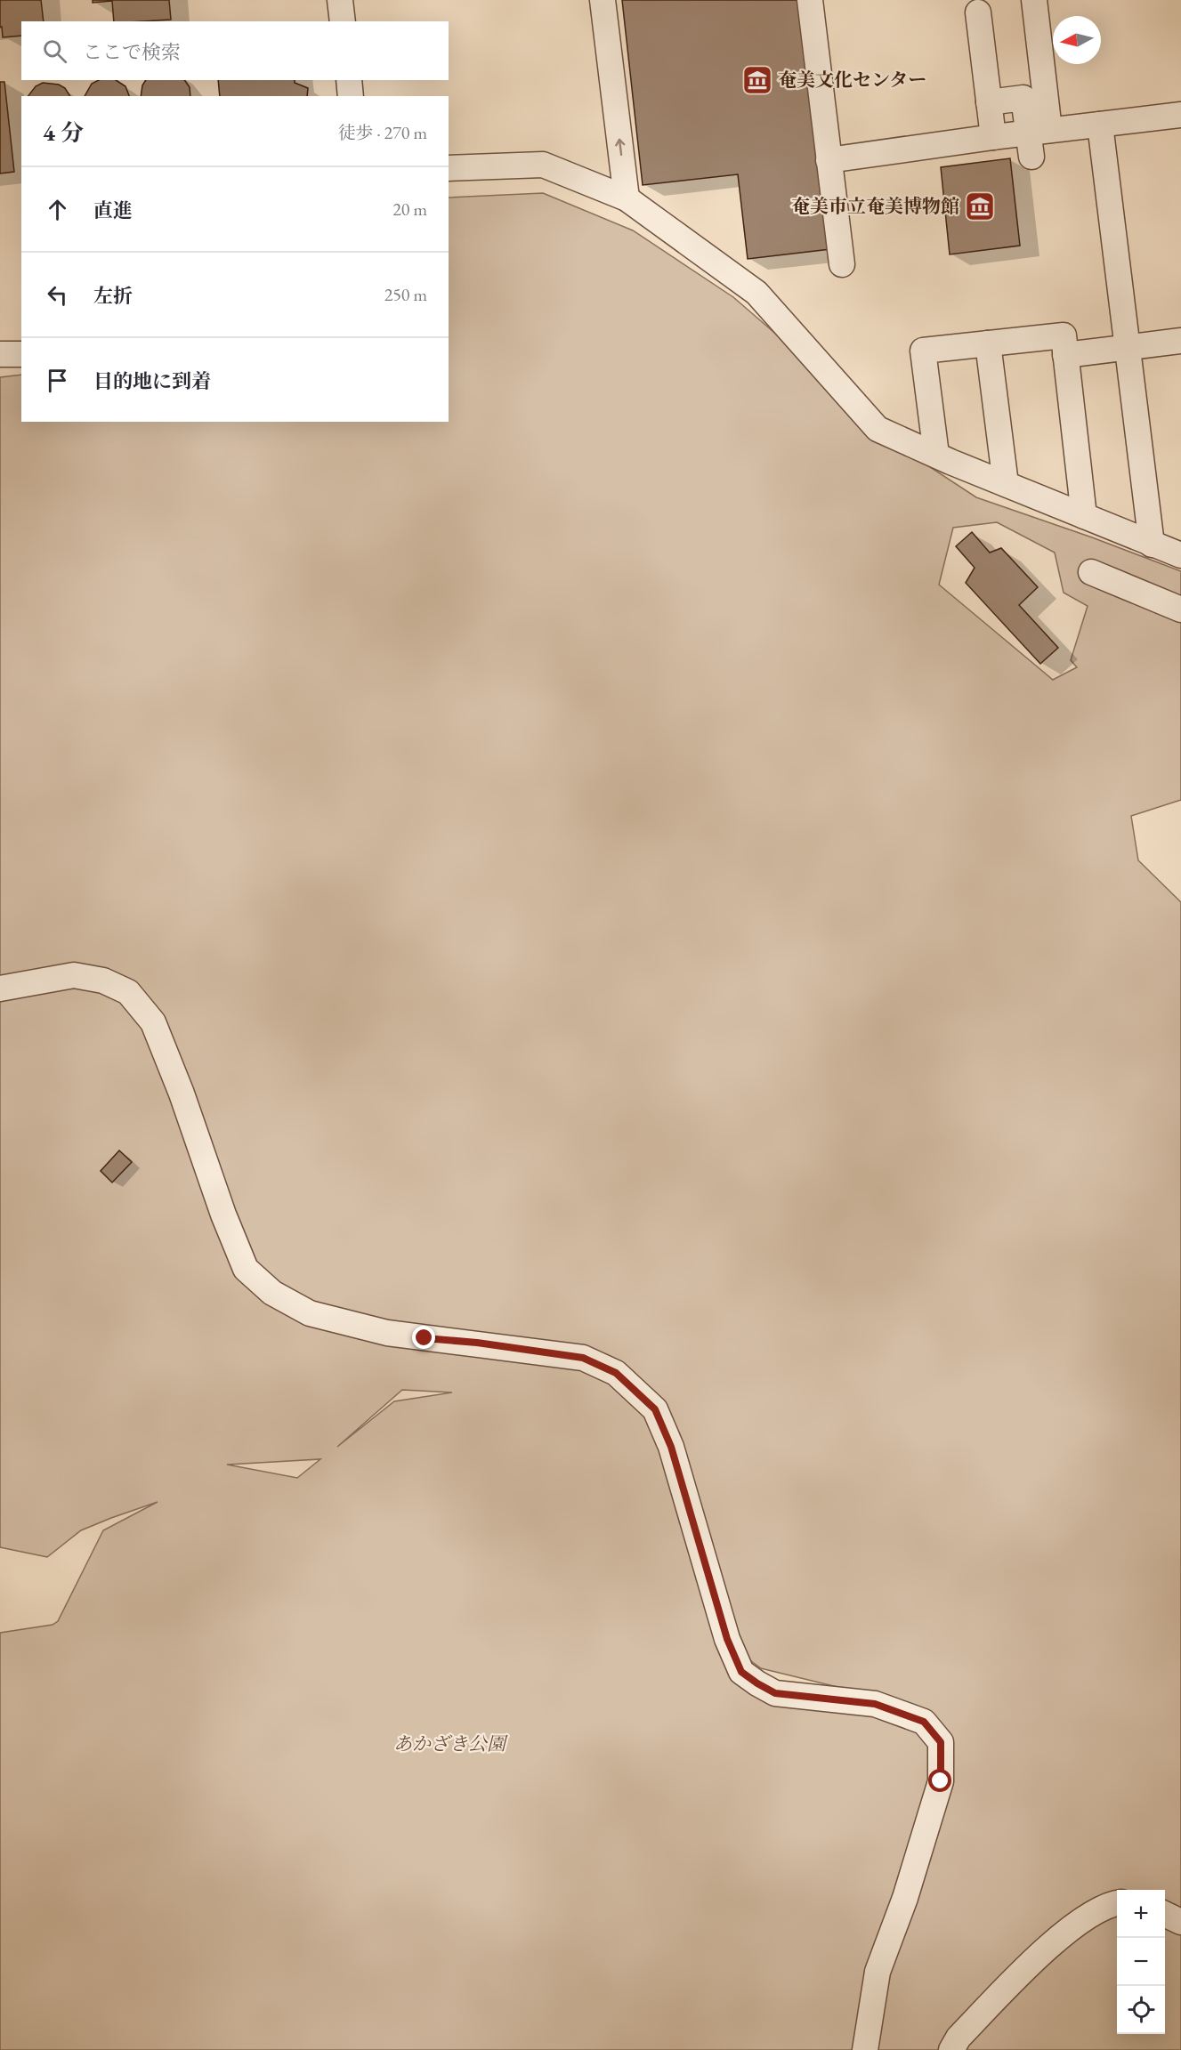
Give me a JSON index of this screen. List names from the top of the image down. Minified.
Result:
{"parks":["あかざき公園"],"places":{"museum":["奄美文化センター","奄美市立奄美博物館"]},"north":"left","page":{"search":"ここで検索","heading":["4 分","徒歩 · 270 m"],"list":[["直進","20 m"],["左折","250 m"],"目的地に到着"],"map_buttons":["+","−"]}}
